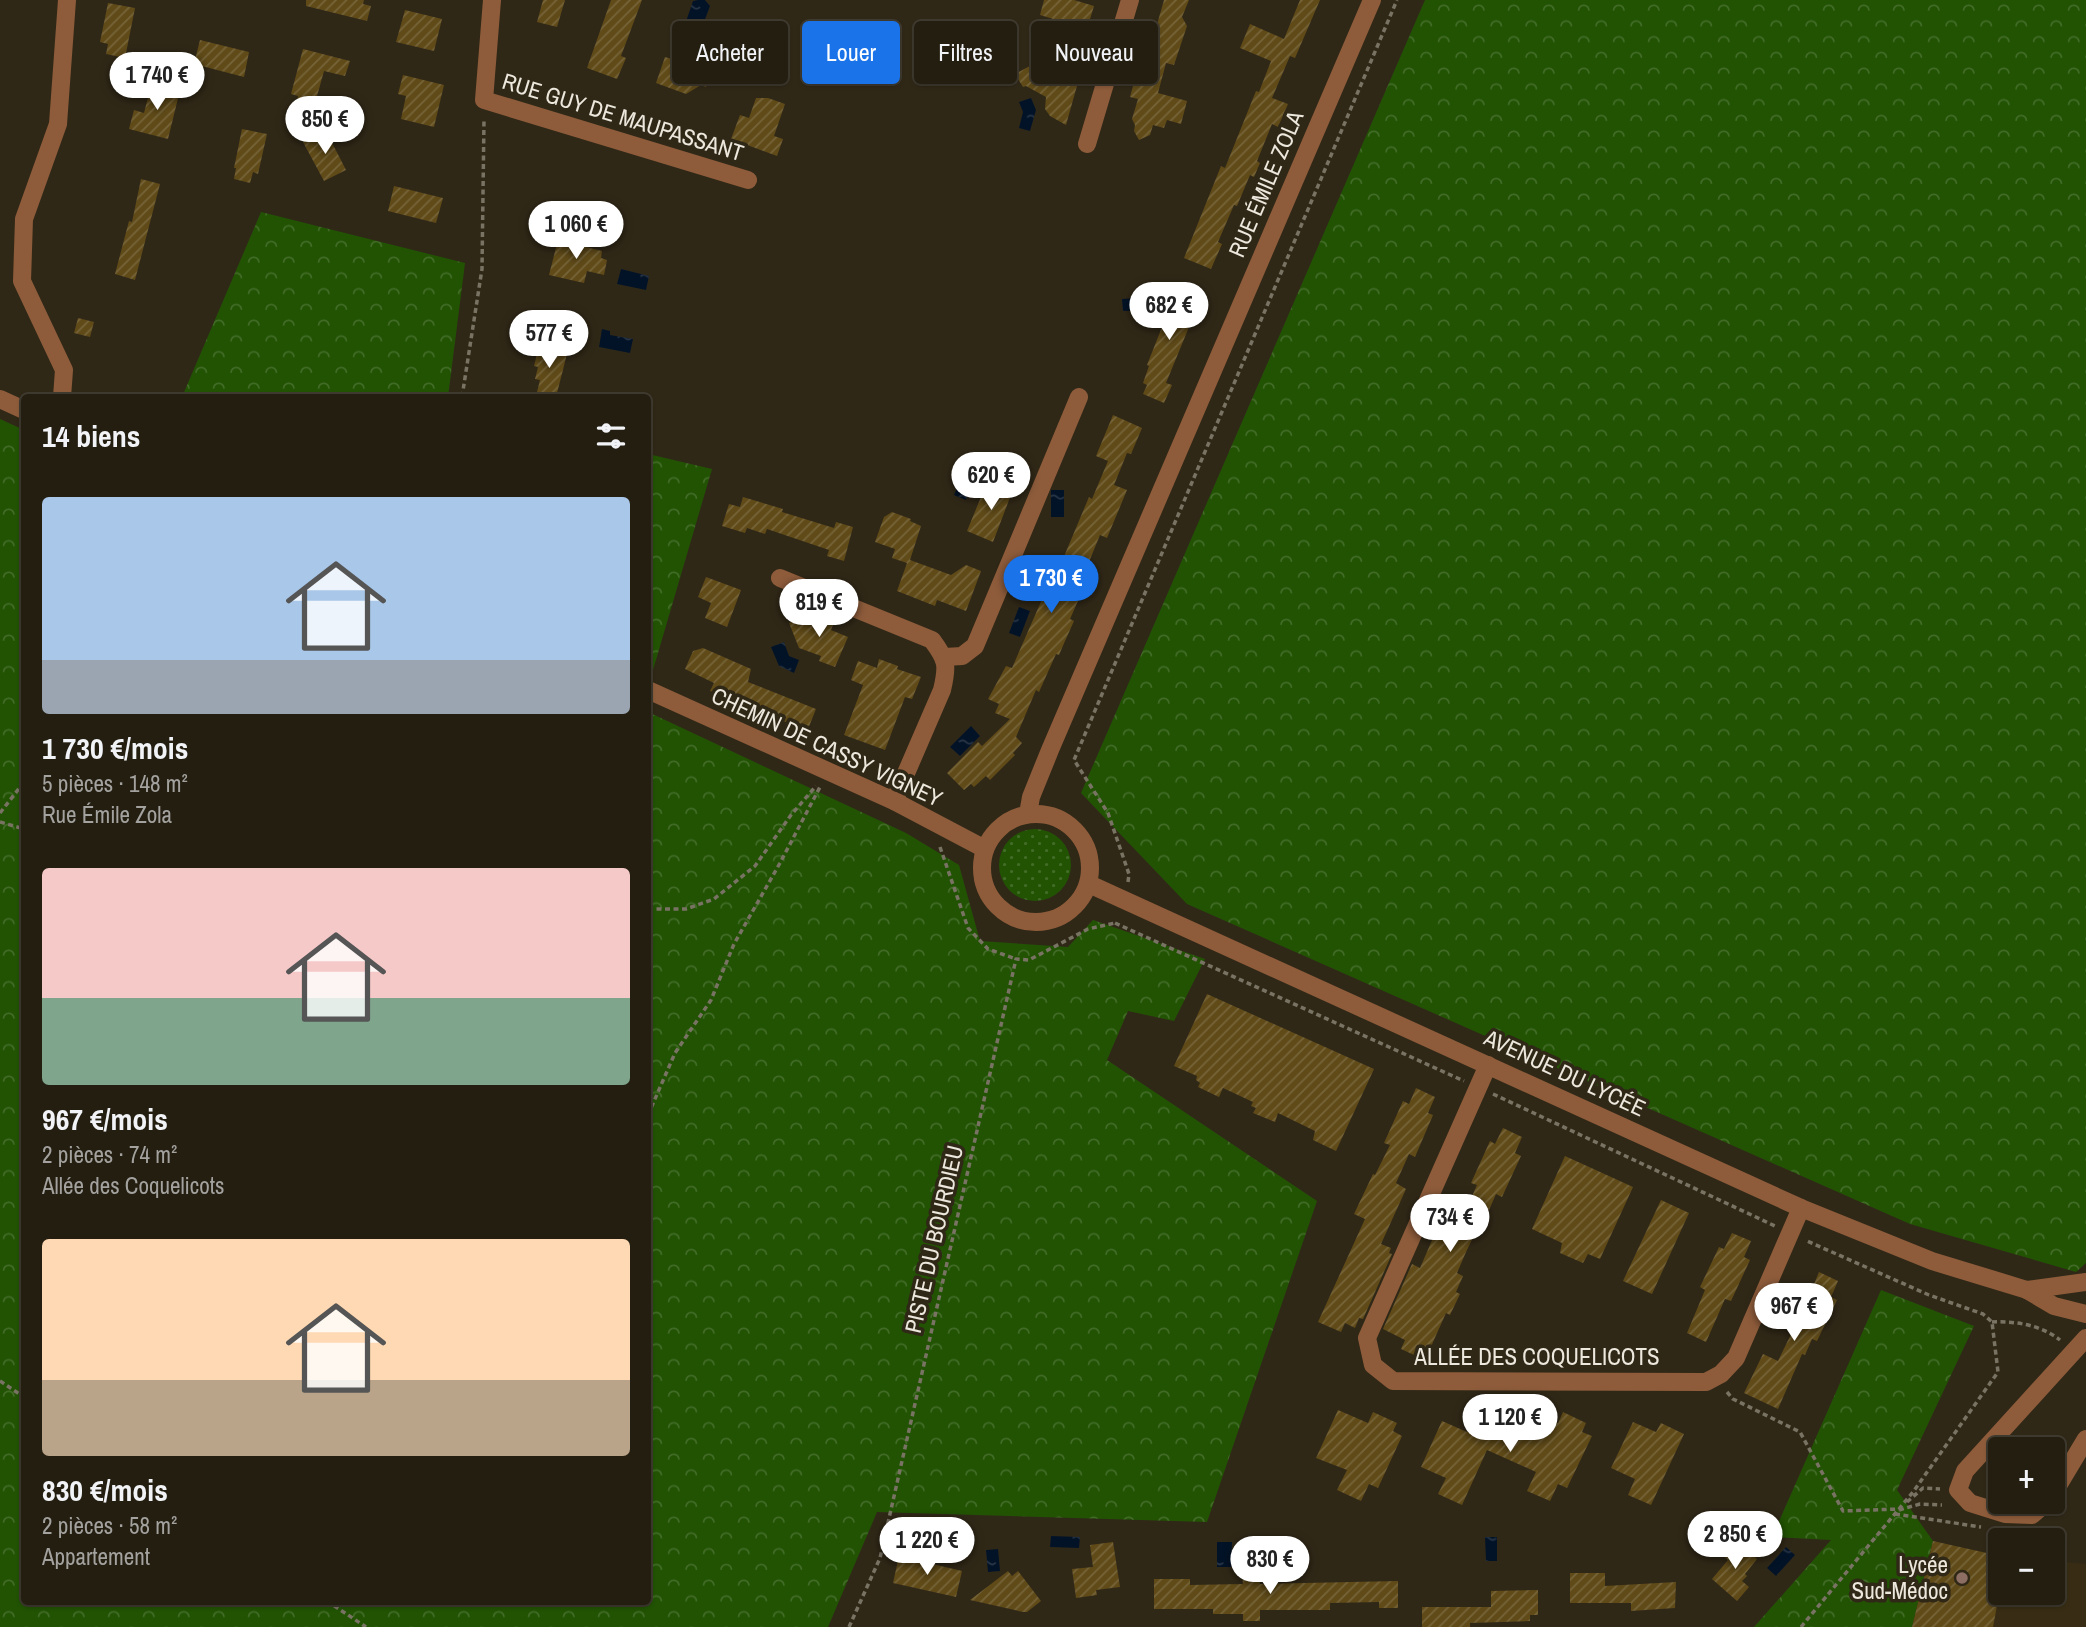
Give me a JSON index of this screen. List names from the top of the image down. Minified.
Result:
{"streets":{"street":["RUE GUY DE MAUPASSANT","RUE ÉMILE ZOLA","CHEMIN DE CASSY VIGNEY","AVENUE DU LYCÉE","ALLÉE DES COQUELICOTS"],"path":["PISTE DU BOURDIEU"]},"crossings":[["RUE ÉMILE ZOLA","CHEMIN DE CASSY VIGNEY"],["RUE ÉMILE ZOLA","AVENUE DU LYCÉE"],["CHEMIN DE CASSY VIGNEY","AVENUE DU LYCÉE"],["AVENUE DU LYCÉE","ALLÉE DES COQUELICOTS"]],"places":["Lycée Sud-Médoc"],"page":{"chip":["Acheter","Louer","Filtres","Nouveau"],"price":["1 740 €","850 €","1 060 €","682 €","577 €","620 €","1 730 €","819 €","734 €","967 €","1 120 €","2 850 €","1 220 €","830 €"],"heading":"14 biens","list":[{"name":"1 730 €/mois","note":"5 pièces · 148 m² · Rue Émile Zola"},{"name":"967 €/mois","note":"2 pièces · 74 m² · Allée des Coquelicots"},{"name":"830 €/mois","note":"2 pièces · 58 m² · Appartement"}],"map_buttons":["+","−"]}}
